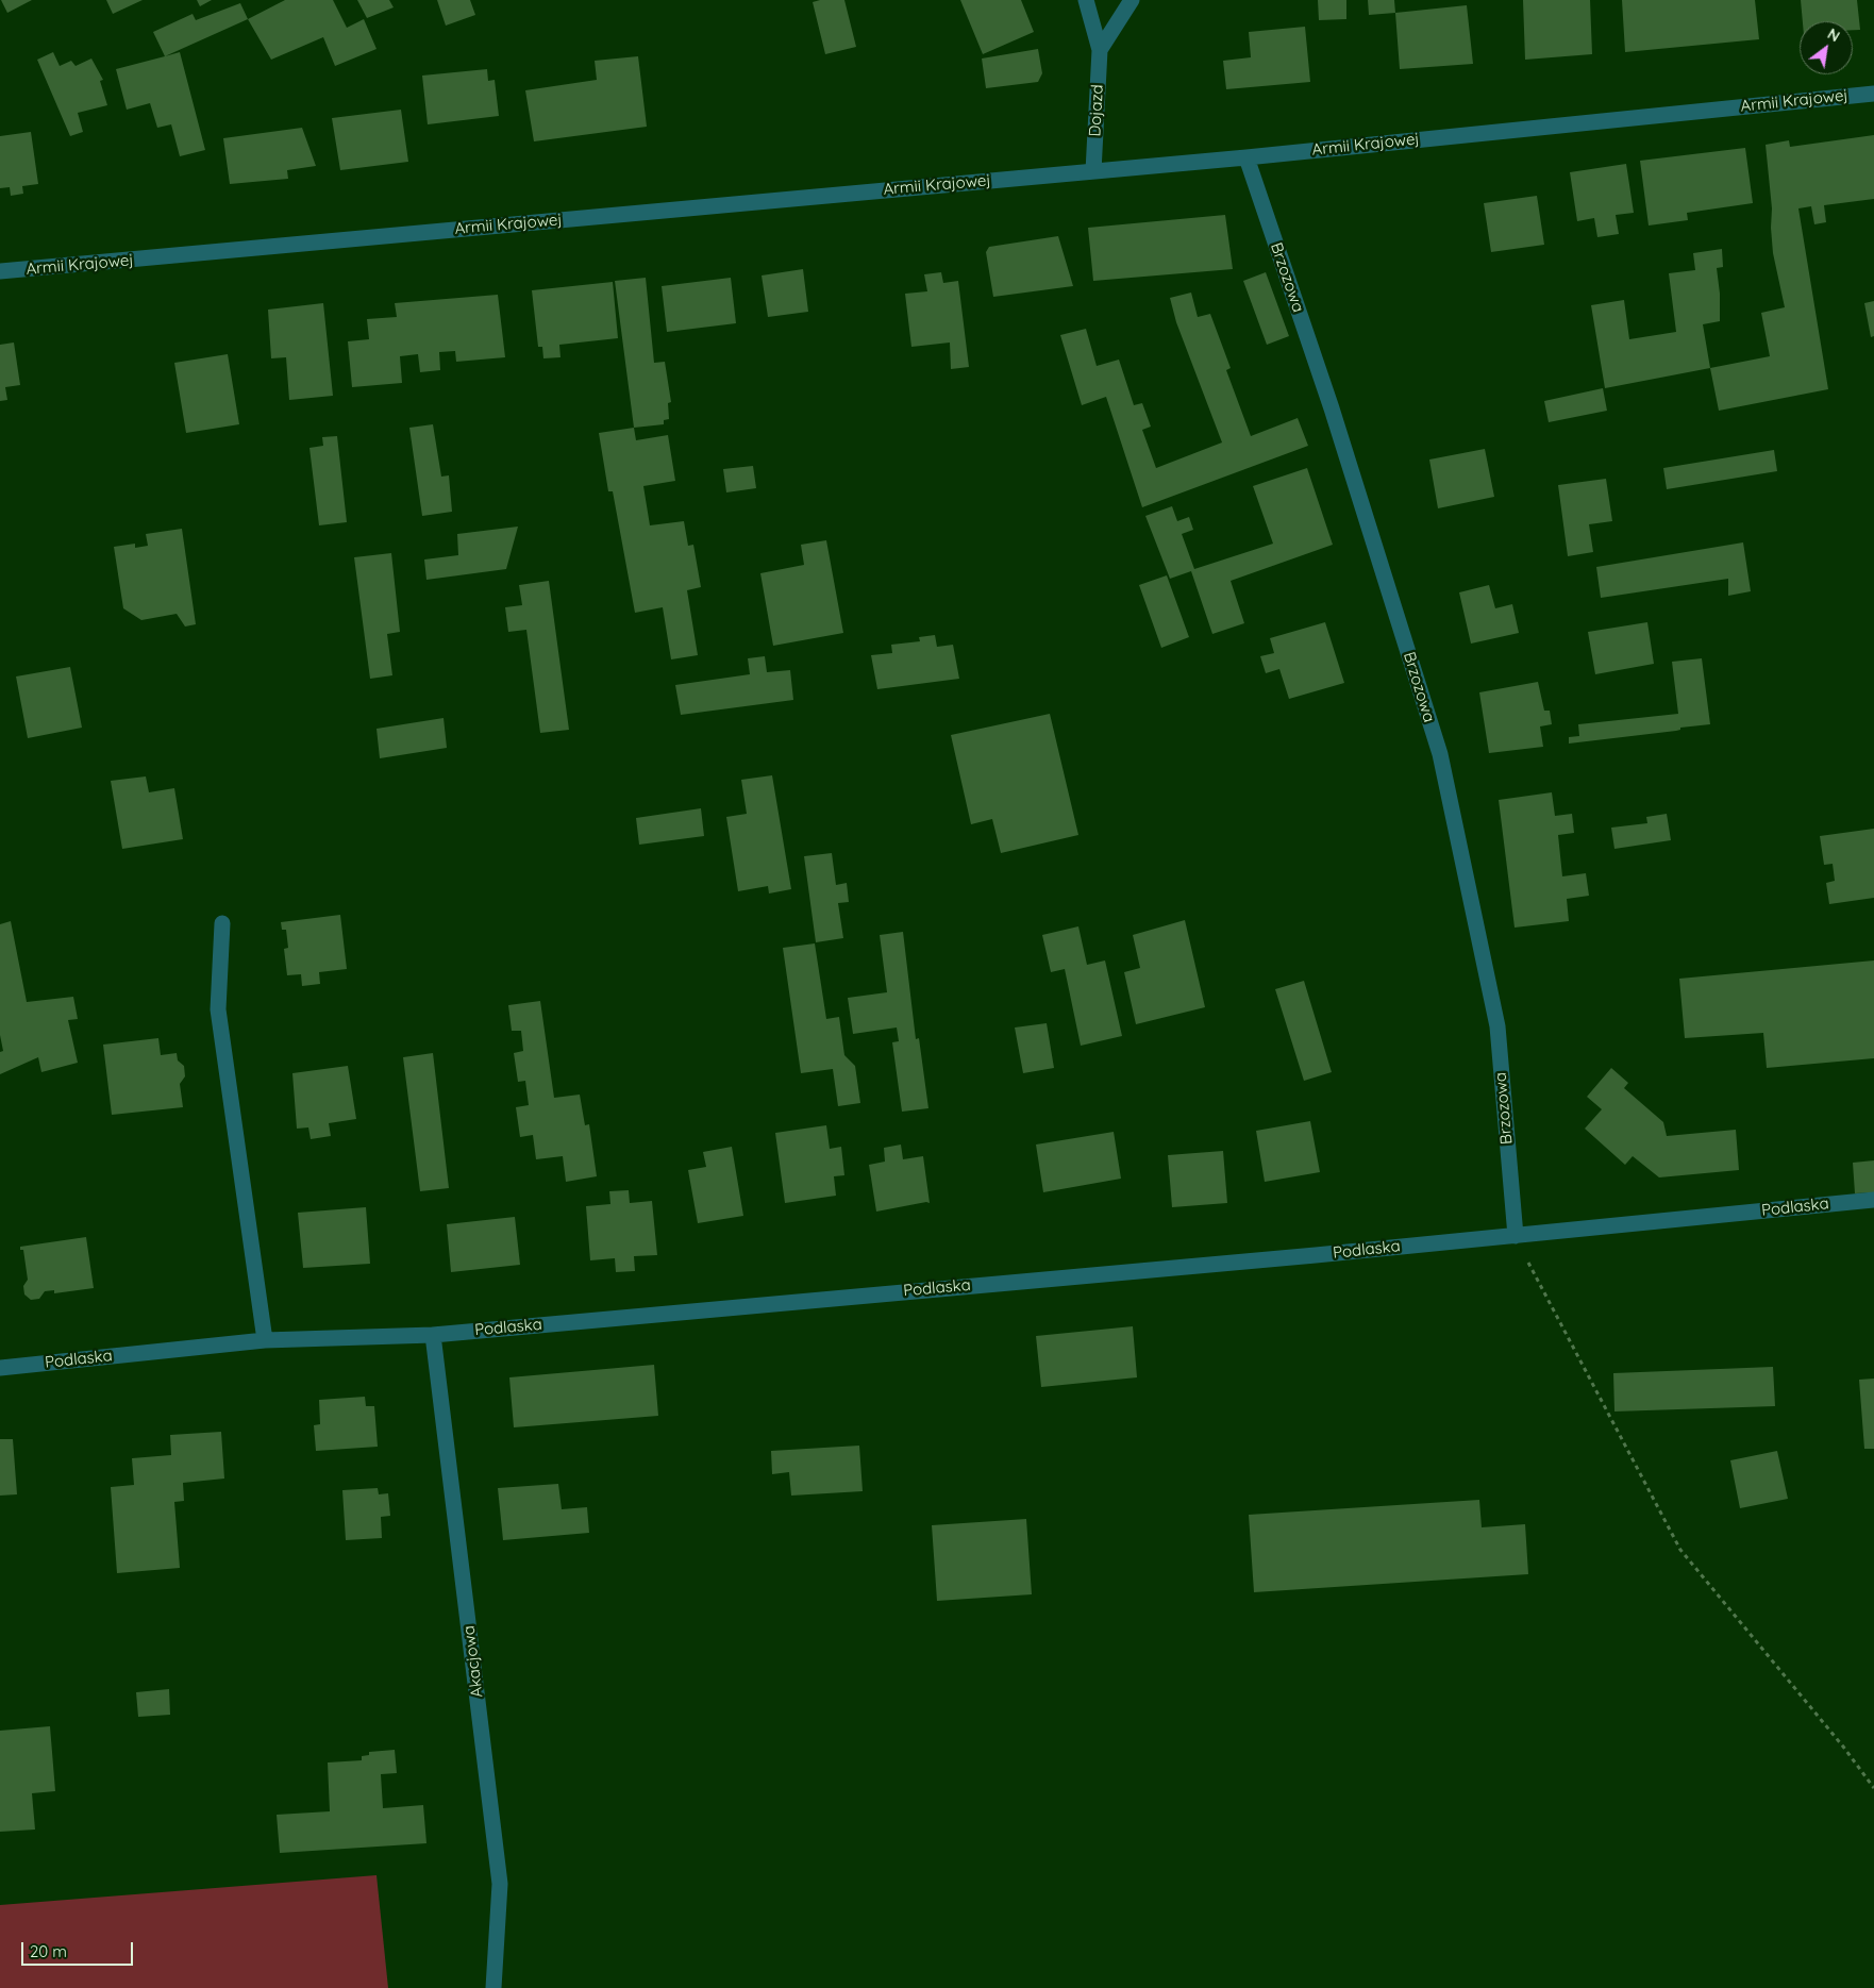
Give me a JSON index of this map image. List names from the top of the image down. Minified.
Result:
{"streets":{"street":["Armii Krajowej","Dojazd","Brzozowa","Podlaska","Akacjowa"]},"crossings":[["Armii Krajowej","Dojazd"],["Armii Krajowej","Brzozowa"],["Brzozowa","Podlaska"],["Podlaska","Akacjowa"]],"scale_bar":"20 m","north":"top right"}
